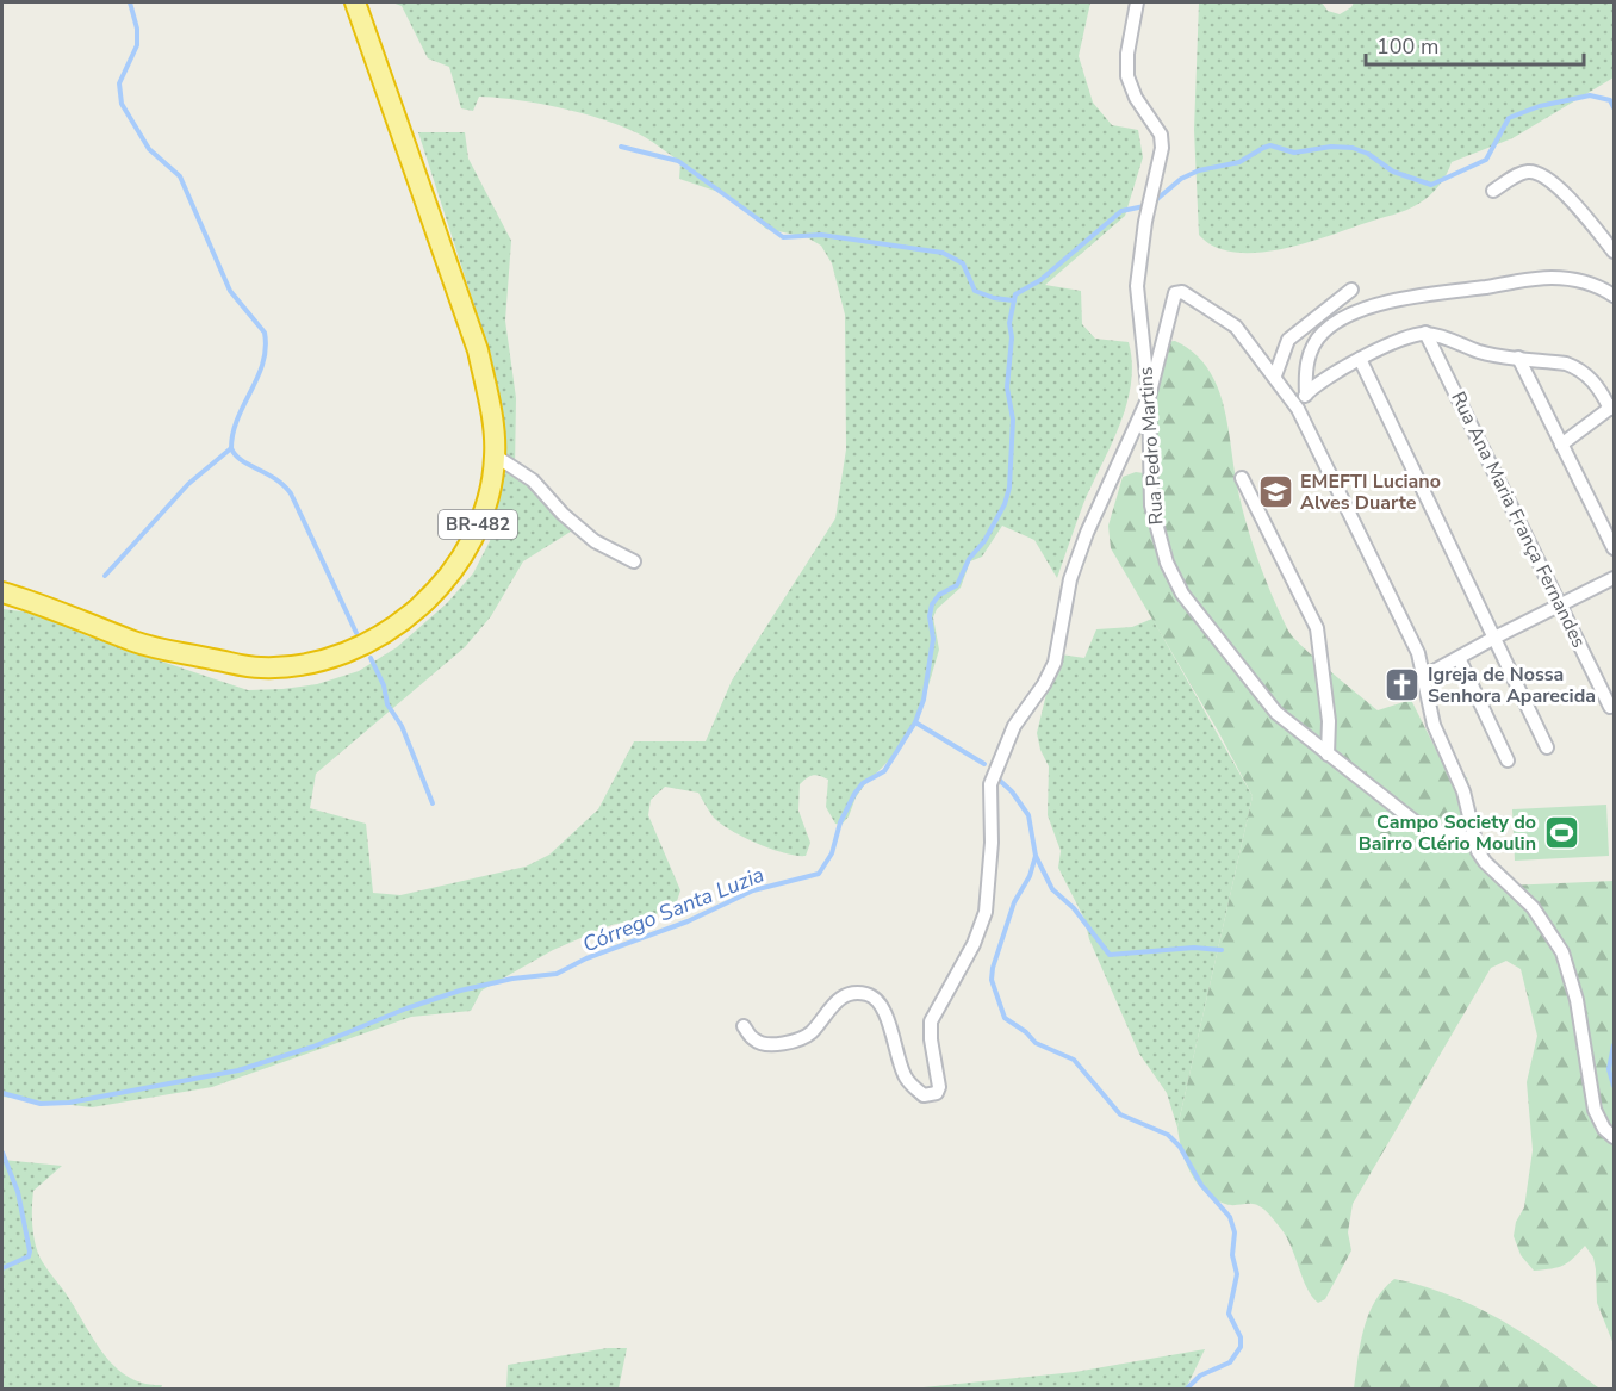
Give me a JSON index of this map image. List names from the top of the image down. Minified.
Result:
{"streets":{"highway":["BR-482"],"street":["Rua Pedro Martins","Rua Ana Maria França Fernandes"]},"water":["Córrego Santa Luzia"],"places":{"school or university":["EMEFTI Luciano Alves Duarte"],"church":["Igreja de Nossa Senhora Aparecida"],"sports":["Campo Society do Bairro Clério Moulin"]},"scale_bar":"100 m"}
